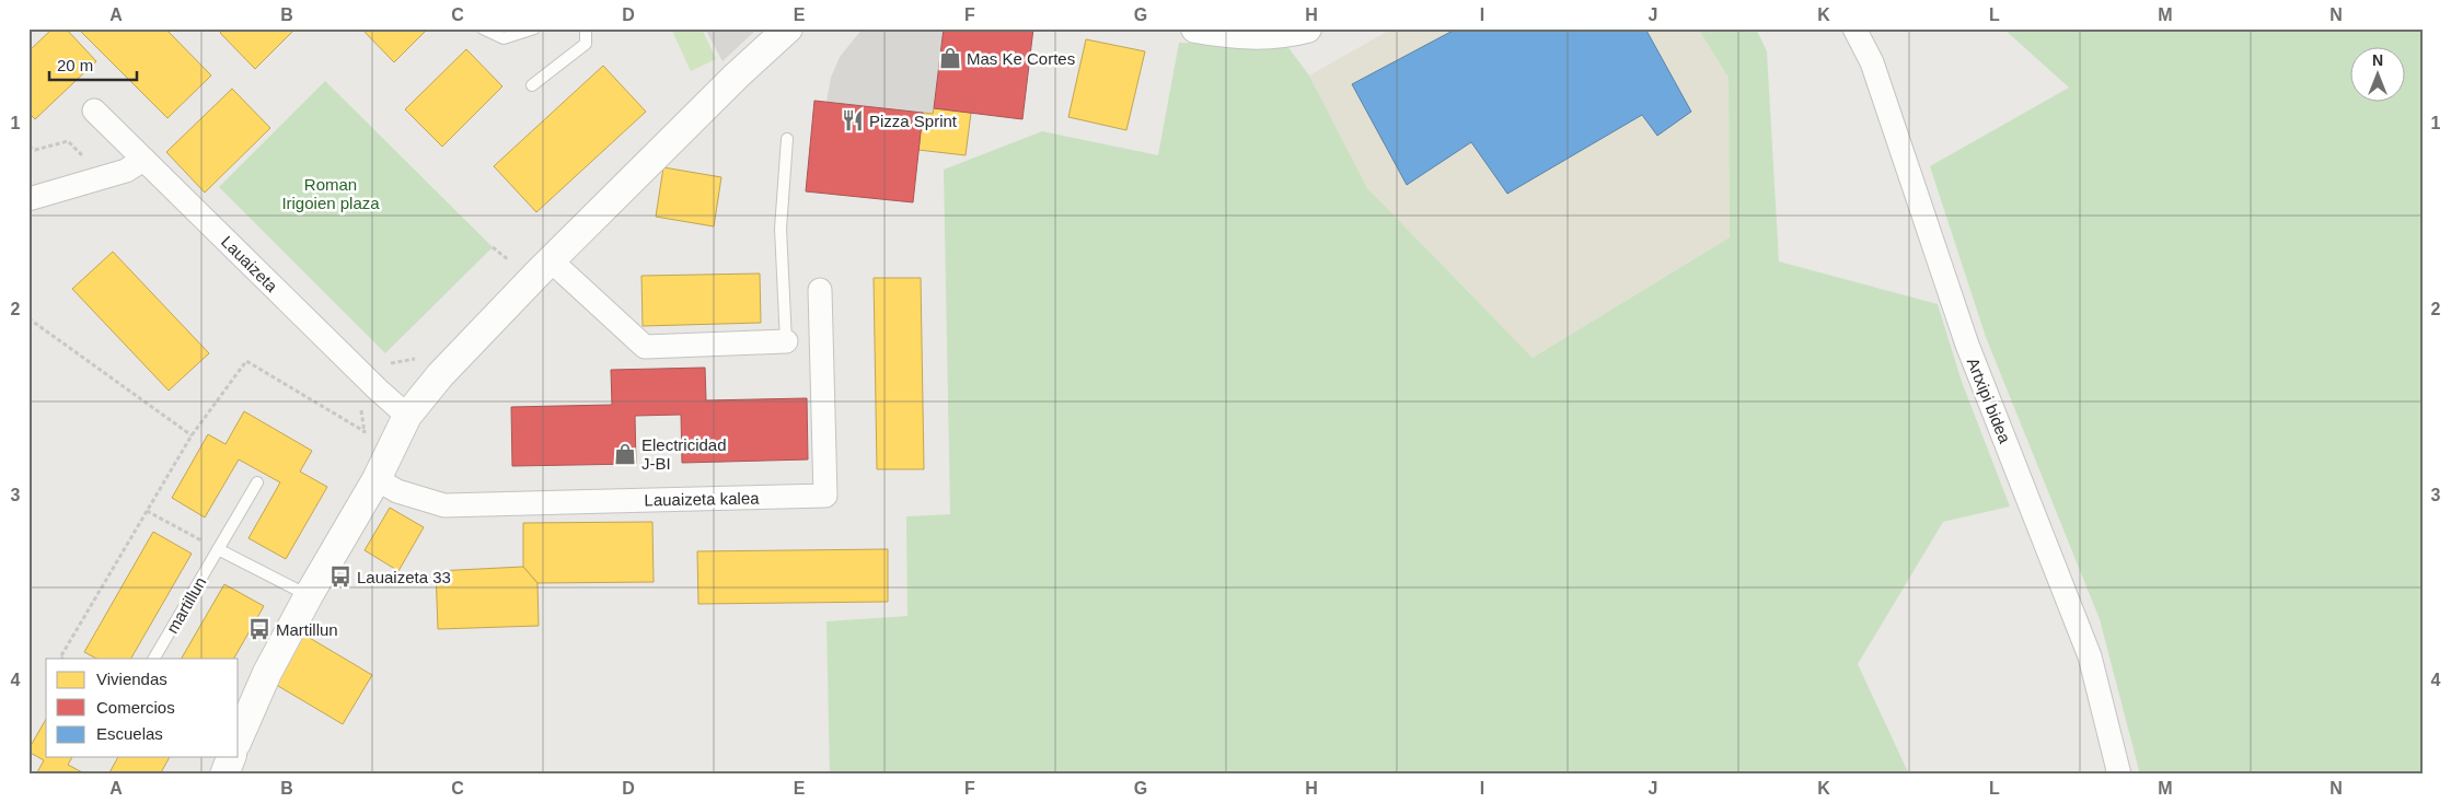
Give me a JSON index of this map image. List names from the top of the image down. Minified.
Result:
{"streets":{"street":["Lauaizeta","Artxipi bidea","Lauaizeta kalea"],"lane":["martillun"]},"parks":["Roman Irigoien plaza"],"places":{"shop":["Mas Ke Cortes","Electricidad J-BI"],"restaurant":["Pizza Sprint"],"bus stop":["Lauaizeta 33","Martillun"]},"legend":["Viviendas","Comercios","Escuelas"],"scale_bar":"20 m","north":"top","grid":{"columns":["A","B","C","D","E","F","G","H","I","J","K","L","M","N"],"rows":["1","2","3","4"]}}
